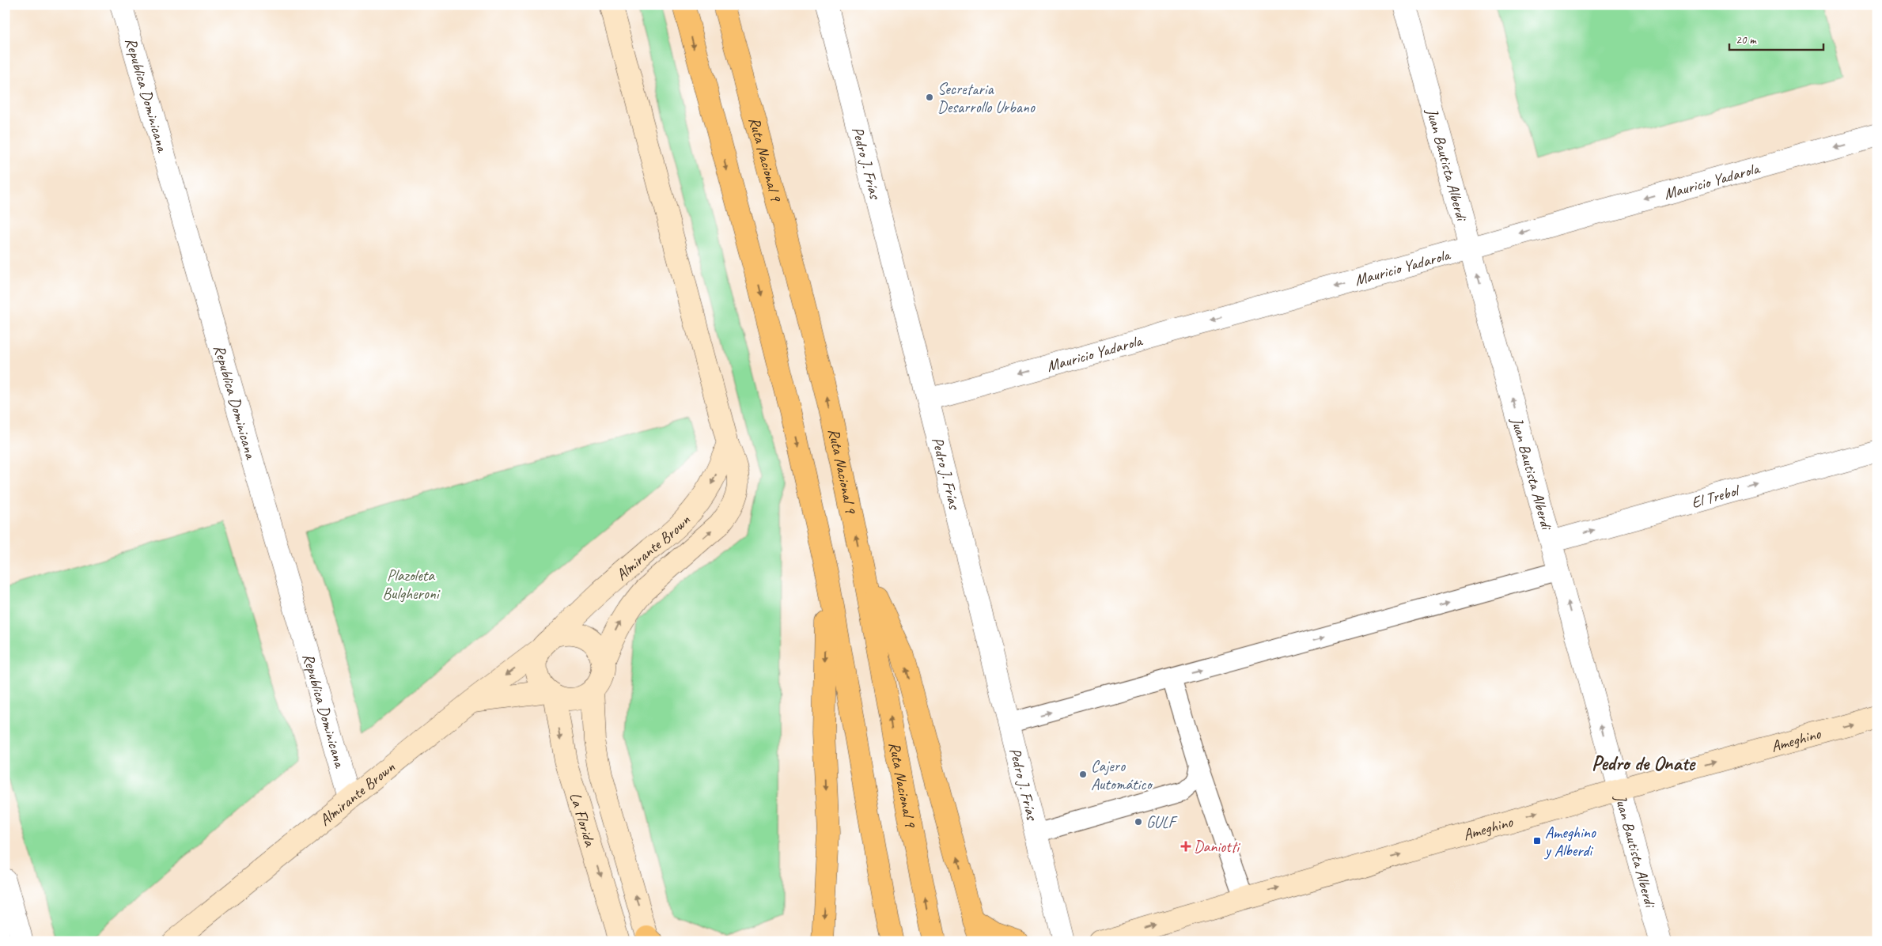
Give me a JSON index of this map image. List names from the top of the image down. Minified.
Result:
{"streets":{"highway":["Ruta Nacional 9"],"street":["Republica Dominicana","Pedro J. Frías","Juan Bautista Alberdi","Mauricio Yadarola","El Trebol","Almirante Brown","Ameghino","La Florida"]},"crossings":[["Republica Dominicana","Almirante Brown"],["Pedro J. Frías","Mauricio Yadarola"],["Juan Bautista Alberdi","Mauricio Yadarola"],["Juan Bautista Alberdi","El Trebol"],["Juan Bautista Alberdi","Ameghino"],["Almirante Brown","La Florida"]],"one_way":["Juan Bautista Alberdi","Mauricio Yadarola","El Trebol","Almirante Brown","Ameghino"],"districts":["Pedro de Onate"],"parks":["Plazoleta Bulgheroni"],"places":{"other":["Secretaria Desarrollo Urbano","Cajero Automático","GULF"],"transit":["Ameghino y Alberdi"],"health":["Daniotti"]},"scale_bar":"20 m"}
